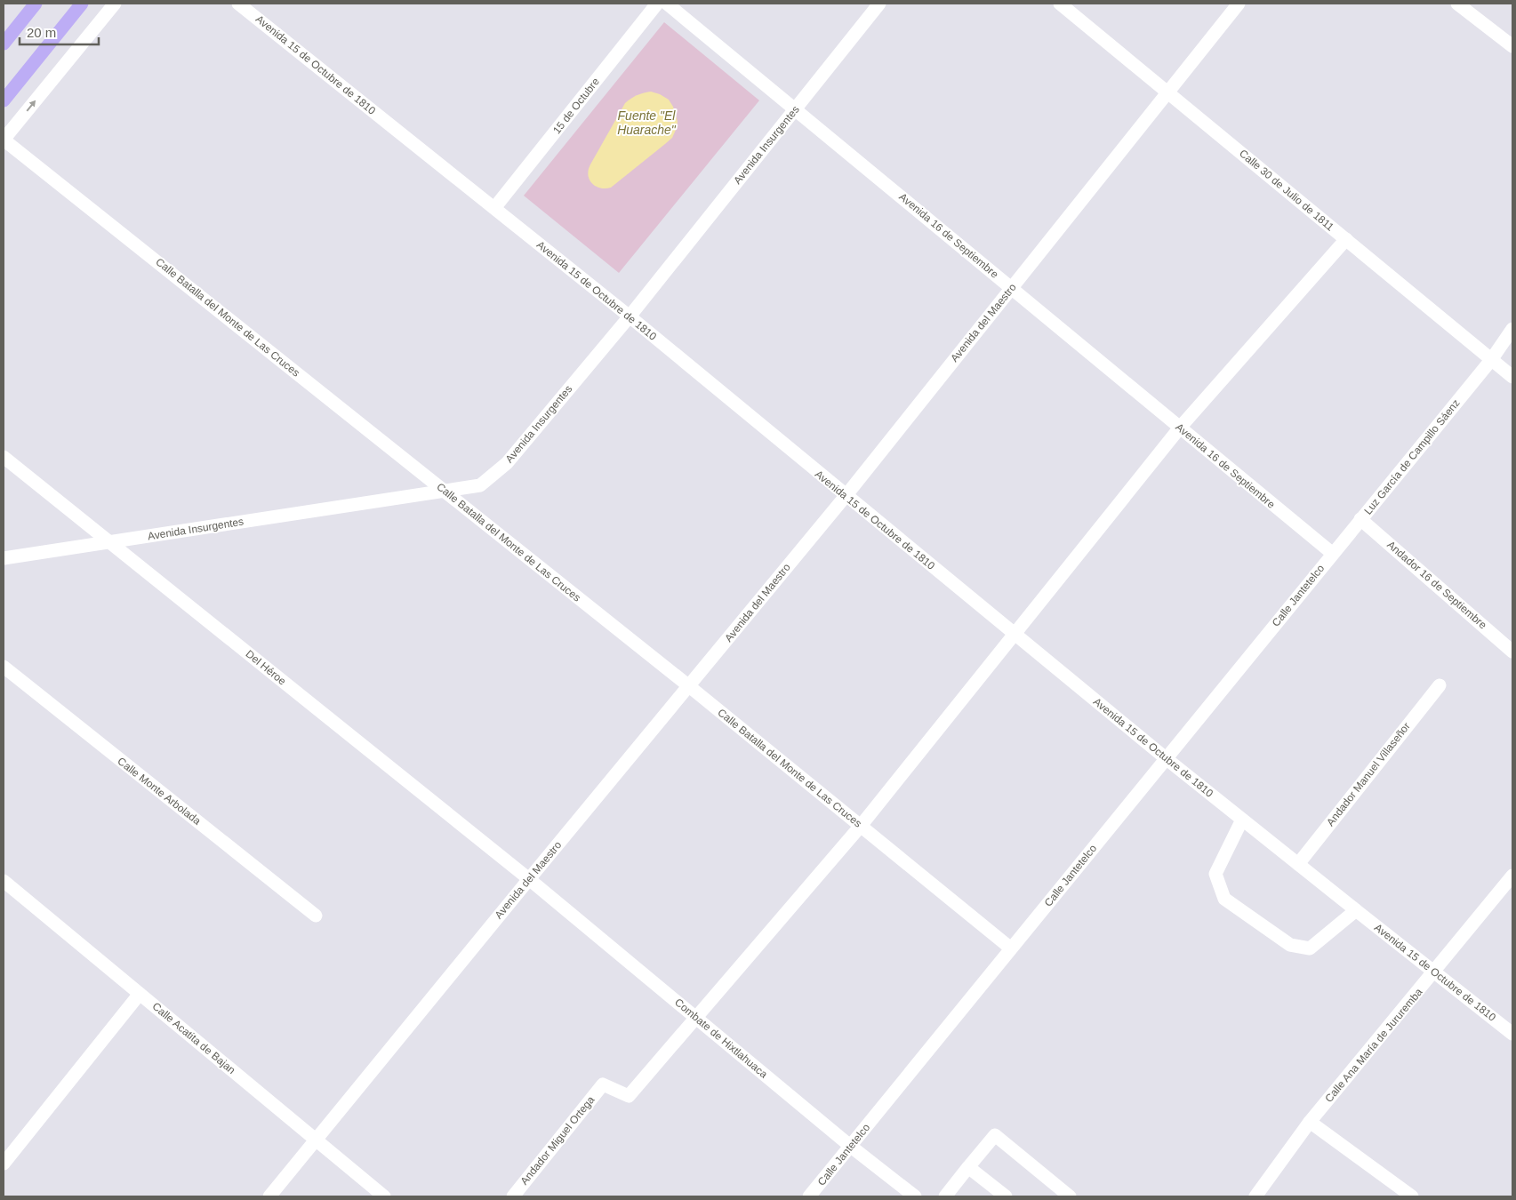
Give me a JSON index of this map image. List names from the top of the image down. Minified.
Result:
{"streets":{"street":["Avenida 15 de Octubre de 1810","15 de Octubre","Avenida Insurgentes","Calle 30 de Julio de 1811","Avenida 16 de Septiembre","Calle Batalla del Monte de Las Cruces","Avenida del Maestro","Luz García de Campillo Sáenz","Andador 16 de Septiembre","Calle Jantetelco","Del Héroe","Andador Manuel Villaseñor","Calle Monte Arbolada","Calle Acatita de Bajan","Combate de Hixtlahuaca","Calle Ana María de Jururemba","Andador Miguel Ortega"]},"crossings":[["Avenida 15 de Octubre de 1810","15 de Octubre"],["Avenida 15 de Octubre de 1810","Avenida Insurgentes"],["Avenida 15 de Octubre de 1810","Avenida del Maestro"],["Avenida 15 de Octubre de 1810","Calle Jantetelco"],["Avenida 15 de Octubre de 1810","Andador Manuel Villaseñor"],["Avenida 15 de Octubre de 1810","Calle Ana María de Jururemba"],["Avenida Insurgentes","Avenida 16 de Septiembre"],["Avenida Insurgentes","Calle Batalla del Monte de Las Cruces"],["Avenida Insurgentes","Del Héroe"],["Calle 30 de Julio de 1811","Avenida del Maestro"],["Calle 30 de Julio de 1811","Luz García de Campillo Sáenz"],["Avenida 16 de Septiembre","Avenida del Maestro"],["Avenida 16 de Septiembre","Luz García de Campillo Sáenz"],["Avenida 16 de Septiembre","Calle Jantetelco"],["Calle Batalla del Monte de Las Cruces","Avenida del Maestro"],["Calle Batalla del Monte de Las Cruces","Calle Jantetelco"],["Avenida del Maestro","Del Héroe"],["Avenida del Maestro","Calle Acatita de Bajan"],["Avenida del Maestro","Combate de Hixtlahuaca"],["Luz García de Campillo Sáenz","Andador 16 de Septiembre"],["Luz García de Campillo Sáenz","Calle Jantetelco"],["Calle Jantetelco","Combate de Hixtlahuaca"],["Del Héroe","Combate de Hixtlahuaca"],["Combate de Hixtlahuaca","Andador Miguel Ortega"]],"water":["Fuente \"El Huarache\""],"scale_bar":"20 m"}
